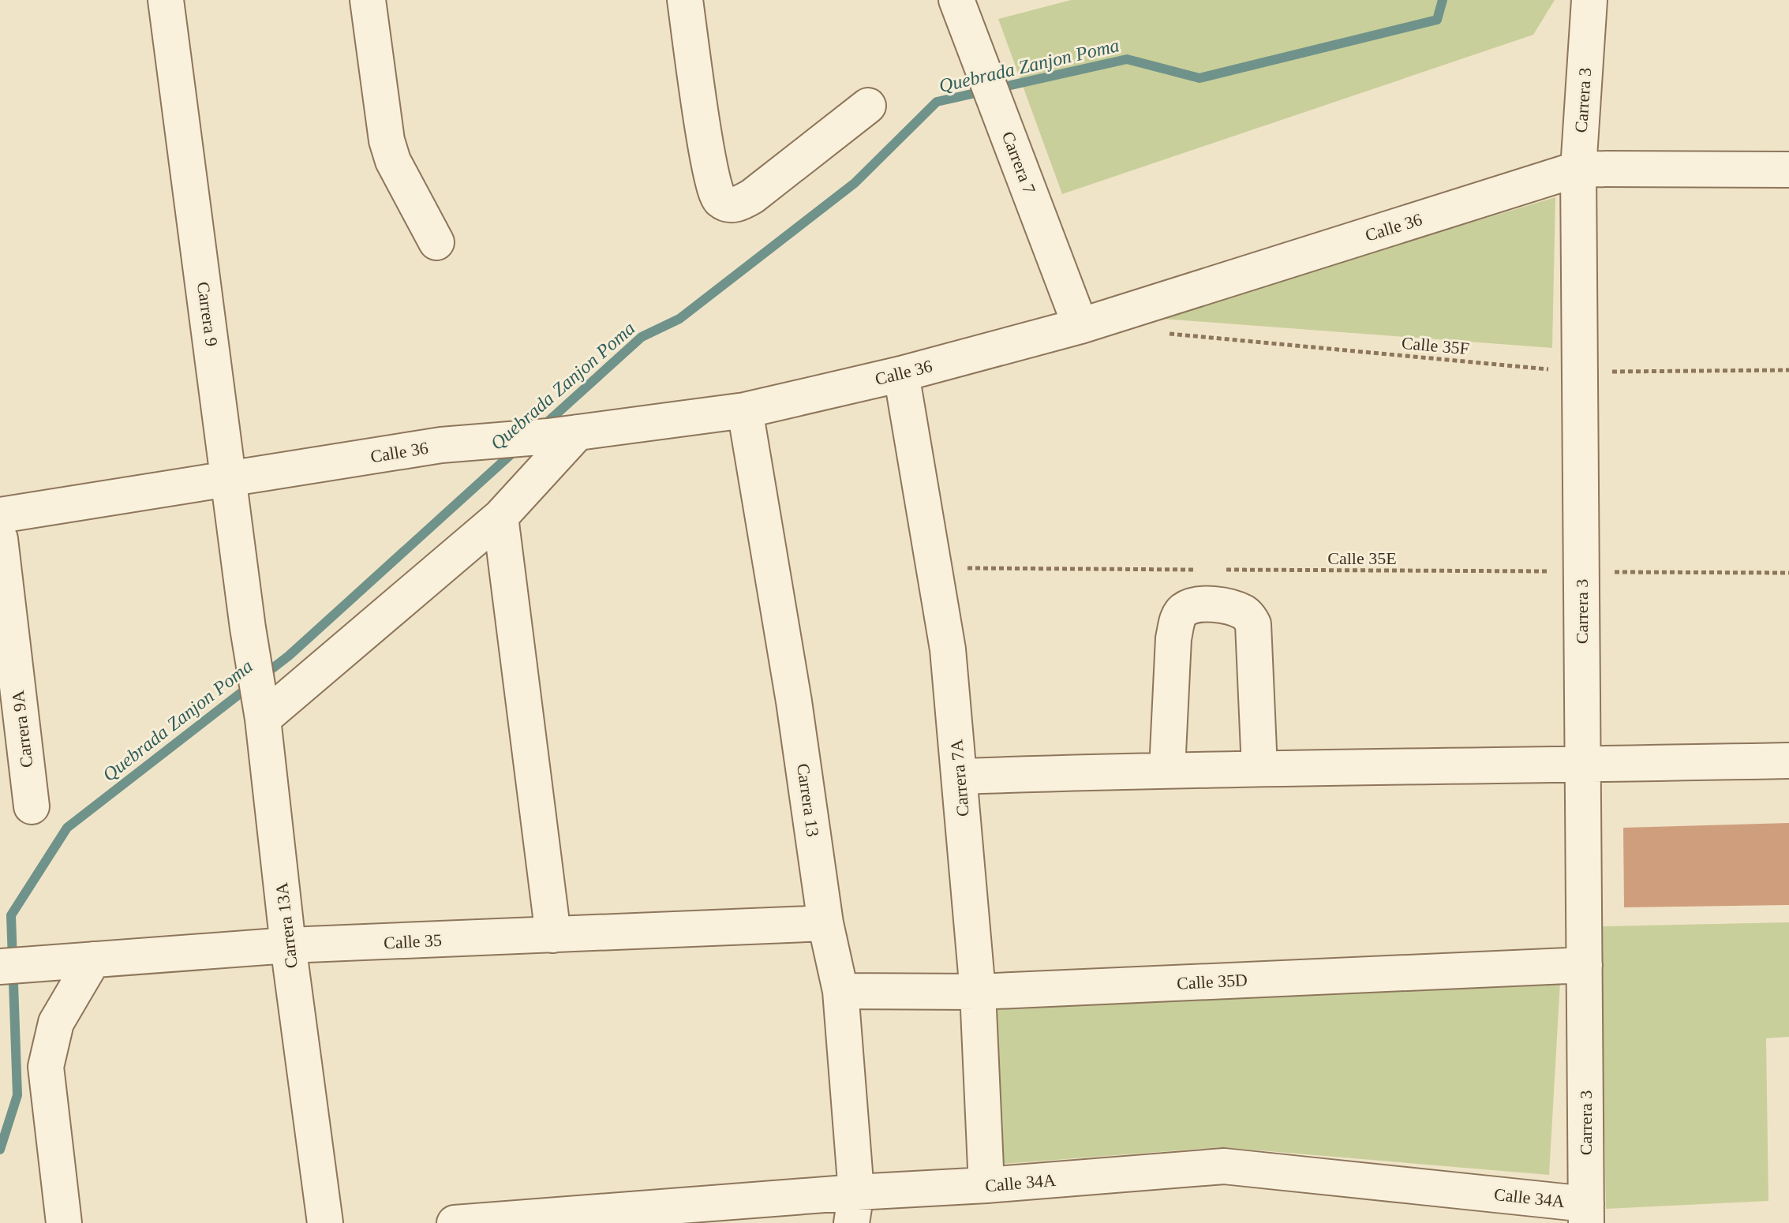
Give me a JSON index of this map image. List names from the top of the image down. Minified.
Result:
{"streets":{"street":["Carrera 3","Carrera 7","Calle 36","Carrera 9","Carrera 9A","Carrera 7A","Carrera 13","Carrera 13A","Calle 35","Calle 35D","Calle 34A"],"path":["Calle 35F","Calle 35E"]},"crossings":[["Carrera 3","Calle 36"],["Carrera 3","Calle 35F"],["Carrera 3","Calle 35E"],["Carrera 3","Calle 35D"],["Carrera 3","Calle 34A"],["Carrera 7","Calle 36"],["Calle 36","Carrera 9"],["Calle 36","Carrera 7A"],["Calle 36","Carrera 13"],["Carrera 9","Carrera 13A"],["Carrera 7A","Calle 35D"],["Carrera 7A","Calle 34A"],["Carrera 13","Calle 35"],["Carrera 13","Calle 35D"],["Carrera 13","Calle 34A"],["Carrera 13A","Calle 35"]],"water":["Quebrada Zanjon Poma"]}
